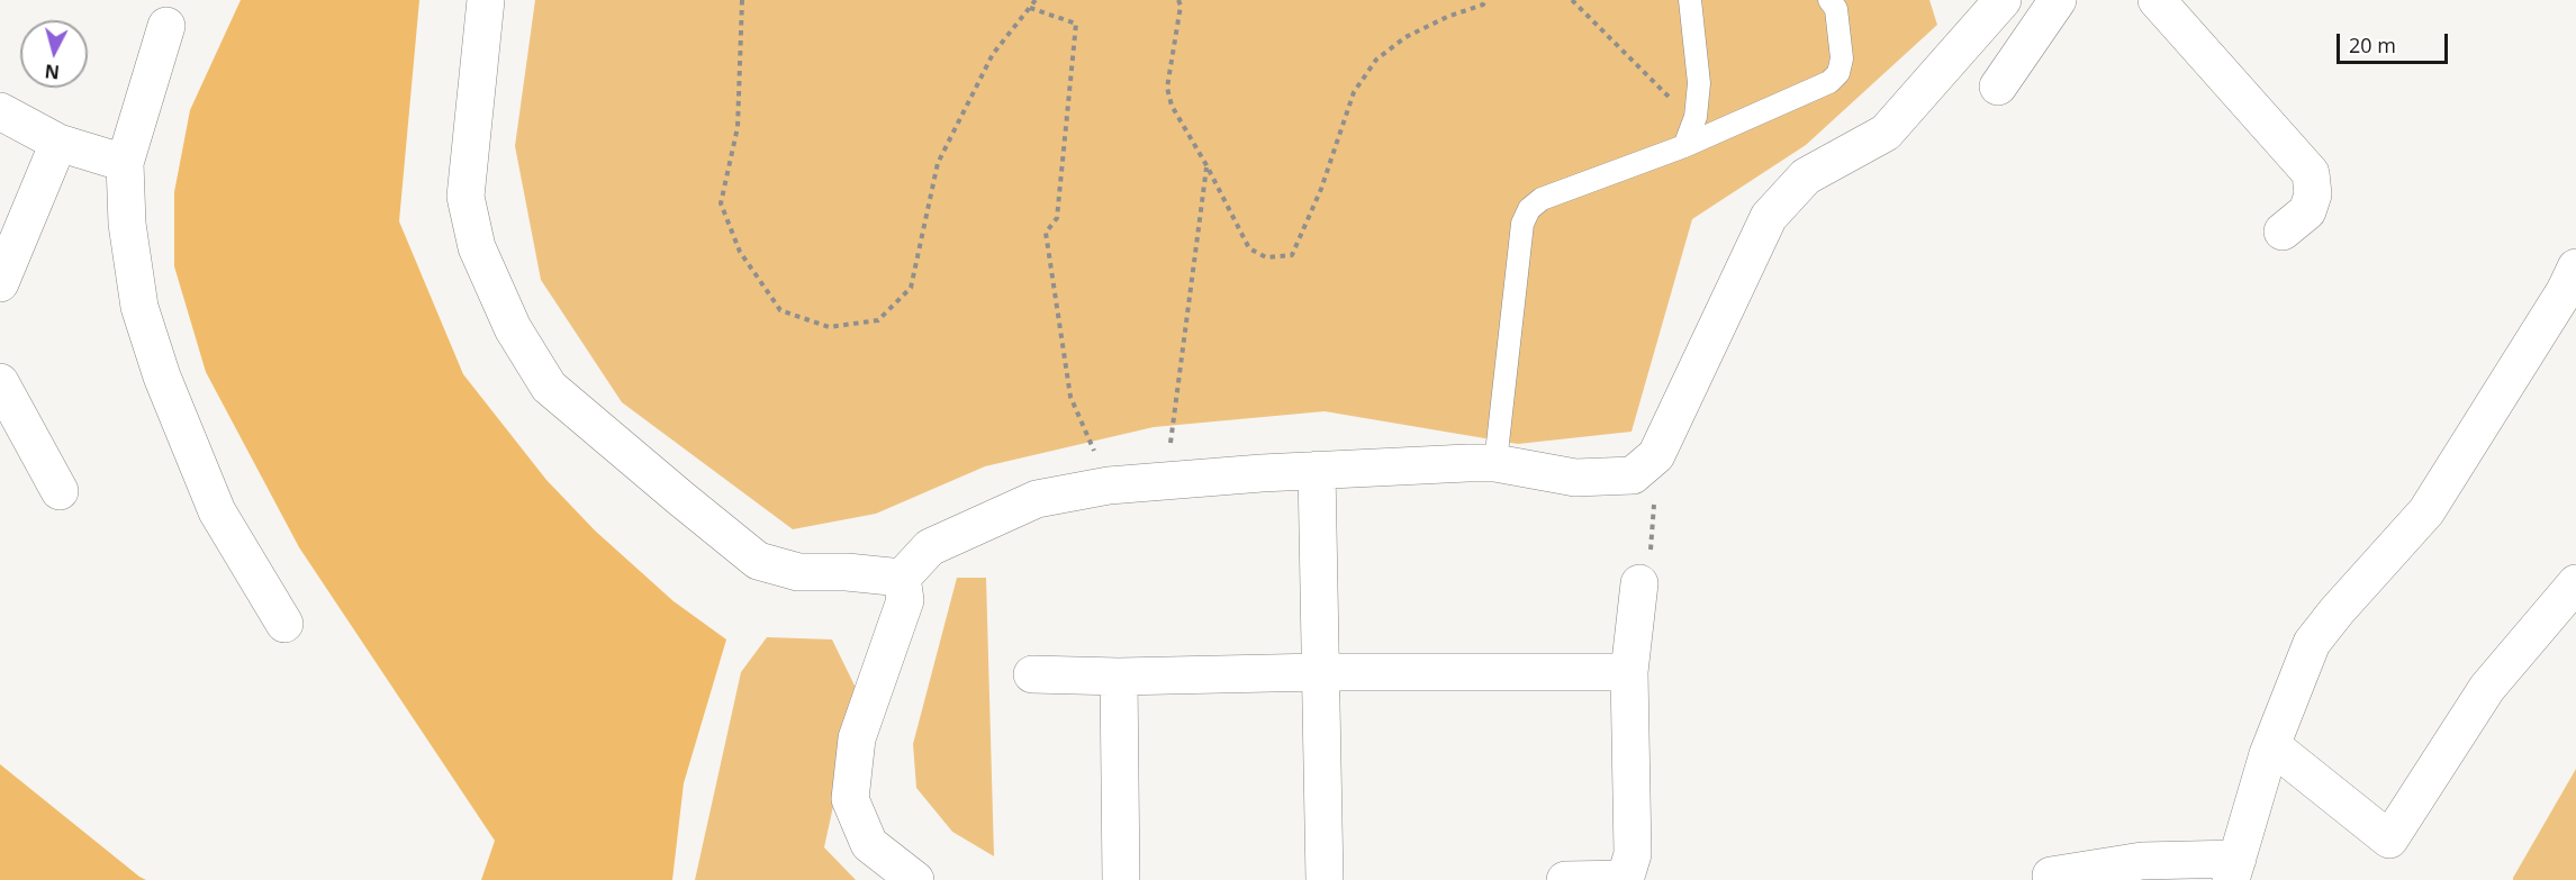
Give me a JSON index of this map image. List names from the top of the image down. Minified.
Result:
{"scale_bar":"20 m","north":"bottom"}
